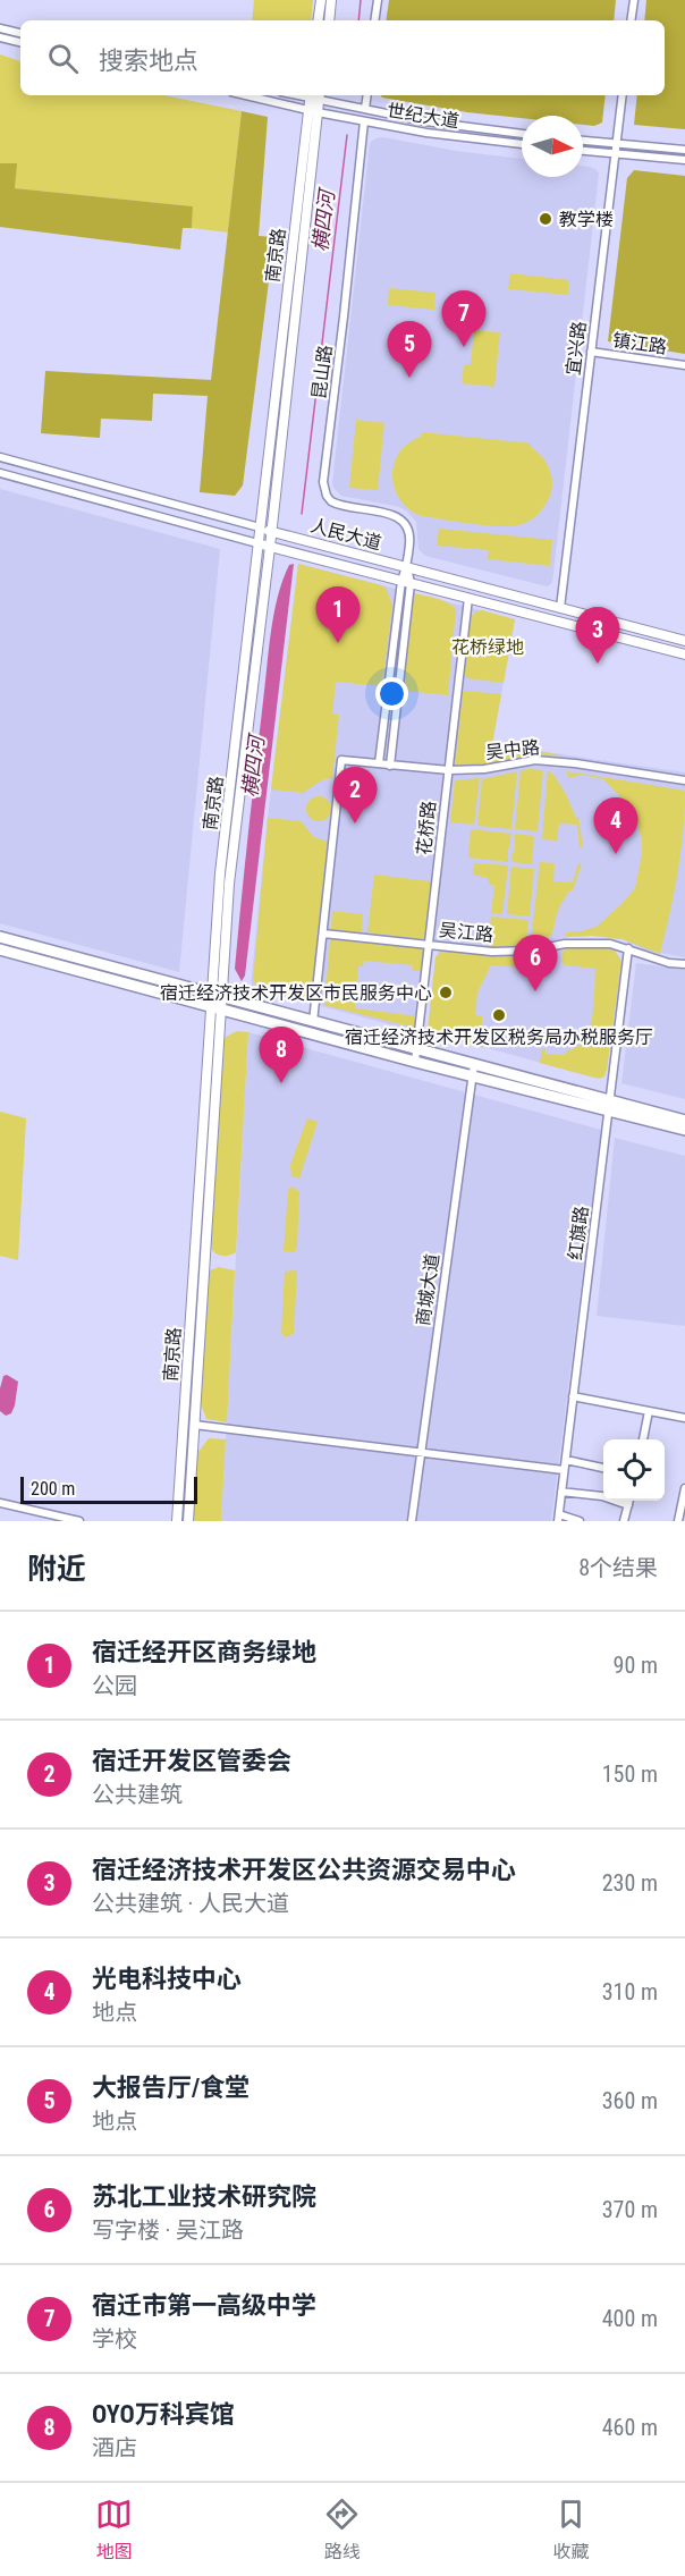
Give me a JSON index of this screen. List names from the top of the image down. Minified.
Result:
{"streets":{"main road":["南京路","人民大道"],"street":["世纪大道","镇江路","宜兴路","昆山路","吴中路","花桥路","吴江路","红旗路","商城大道"]},"crossings":[["世纪大道","南京路"],["世纪大道","昆山路"],["南京路","人民大道"],["镇江路","宜兴路"],["宜兴路","人民大道"],["昆山路","人民大道"],["人民大道","花桥路"],["吴中路","花桥路"],["吴中路","吴江路"],["花桥路","吴江路"],["吴江路","红旗路"]],"water":["横四河"],"parks":["花桥绿地"],"places":["教学楼","宿迁经济技术开发区市民服务中心","宿迁经济技术开发区税务局办税服务厅"],"scale_bar":"200 m","north":"right","page":{"search":"搜索地点","pins":["7","5","1","3","2","4","6","8"],"scale":"200 m","heading":["附近","8个结果"],"list":[{"mark":"1","name":"宿迁经开区商务绿地","note":"公园","value":"90 m"},{"mark":"2","name":"宿迁开发区管委会","note":"公共建筑","value":"150 m"},{"mark":"3","name":"宿迁经济技术开发区公共资源交易中心","note":"公共建筑 · 人民大道","value":"230 m"},{"mark":"4","name":"光电科技中心","note":"地点","value":"310 m"},{"mark":"5","name":"大报告厅/食堂","note":"地点","value":"360 m"},{"mark":"6","name":"苏北工业技术研究院","note":"写字楼 · 吴江路","value":"370 m"},{"mark":"7","name":"宿迁市第一高级中学","note":"学校","value":"400 m"},{"mark":"8","name":"OYO万科宾馆","note":"酒店","value":"460 m"}],"nav":["地图","路线","收藏"]}}
